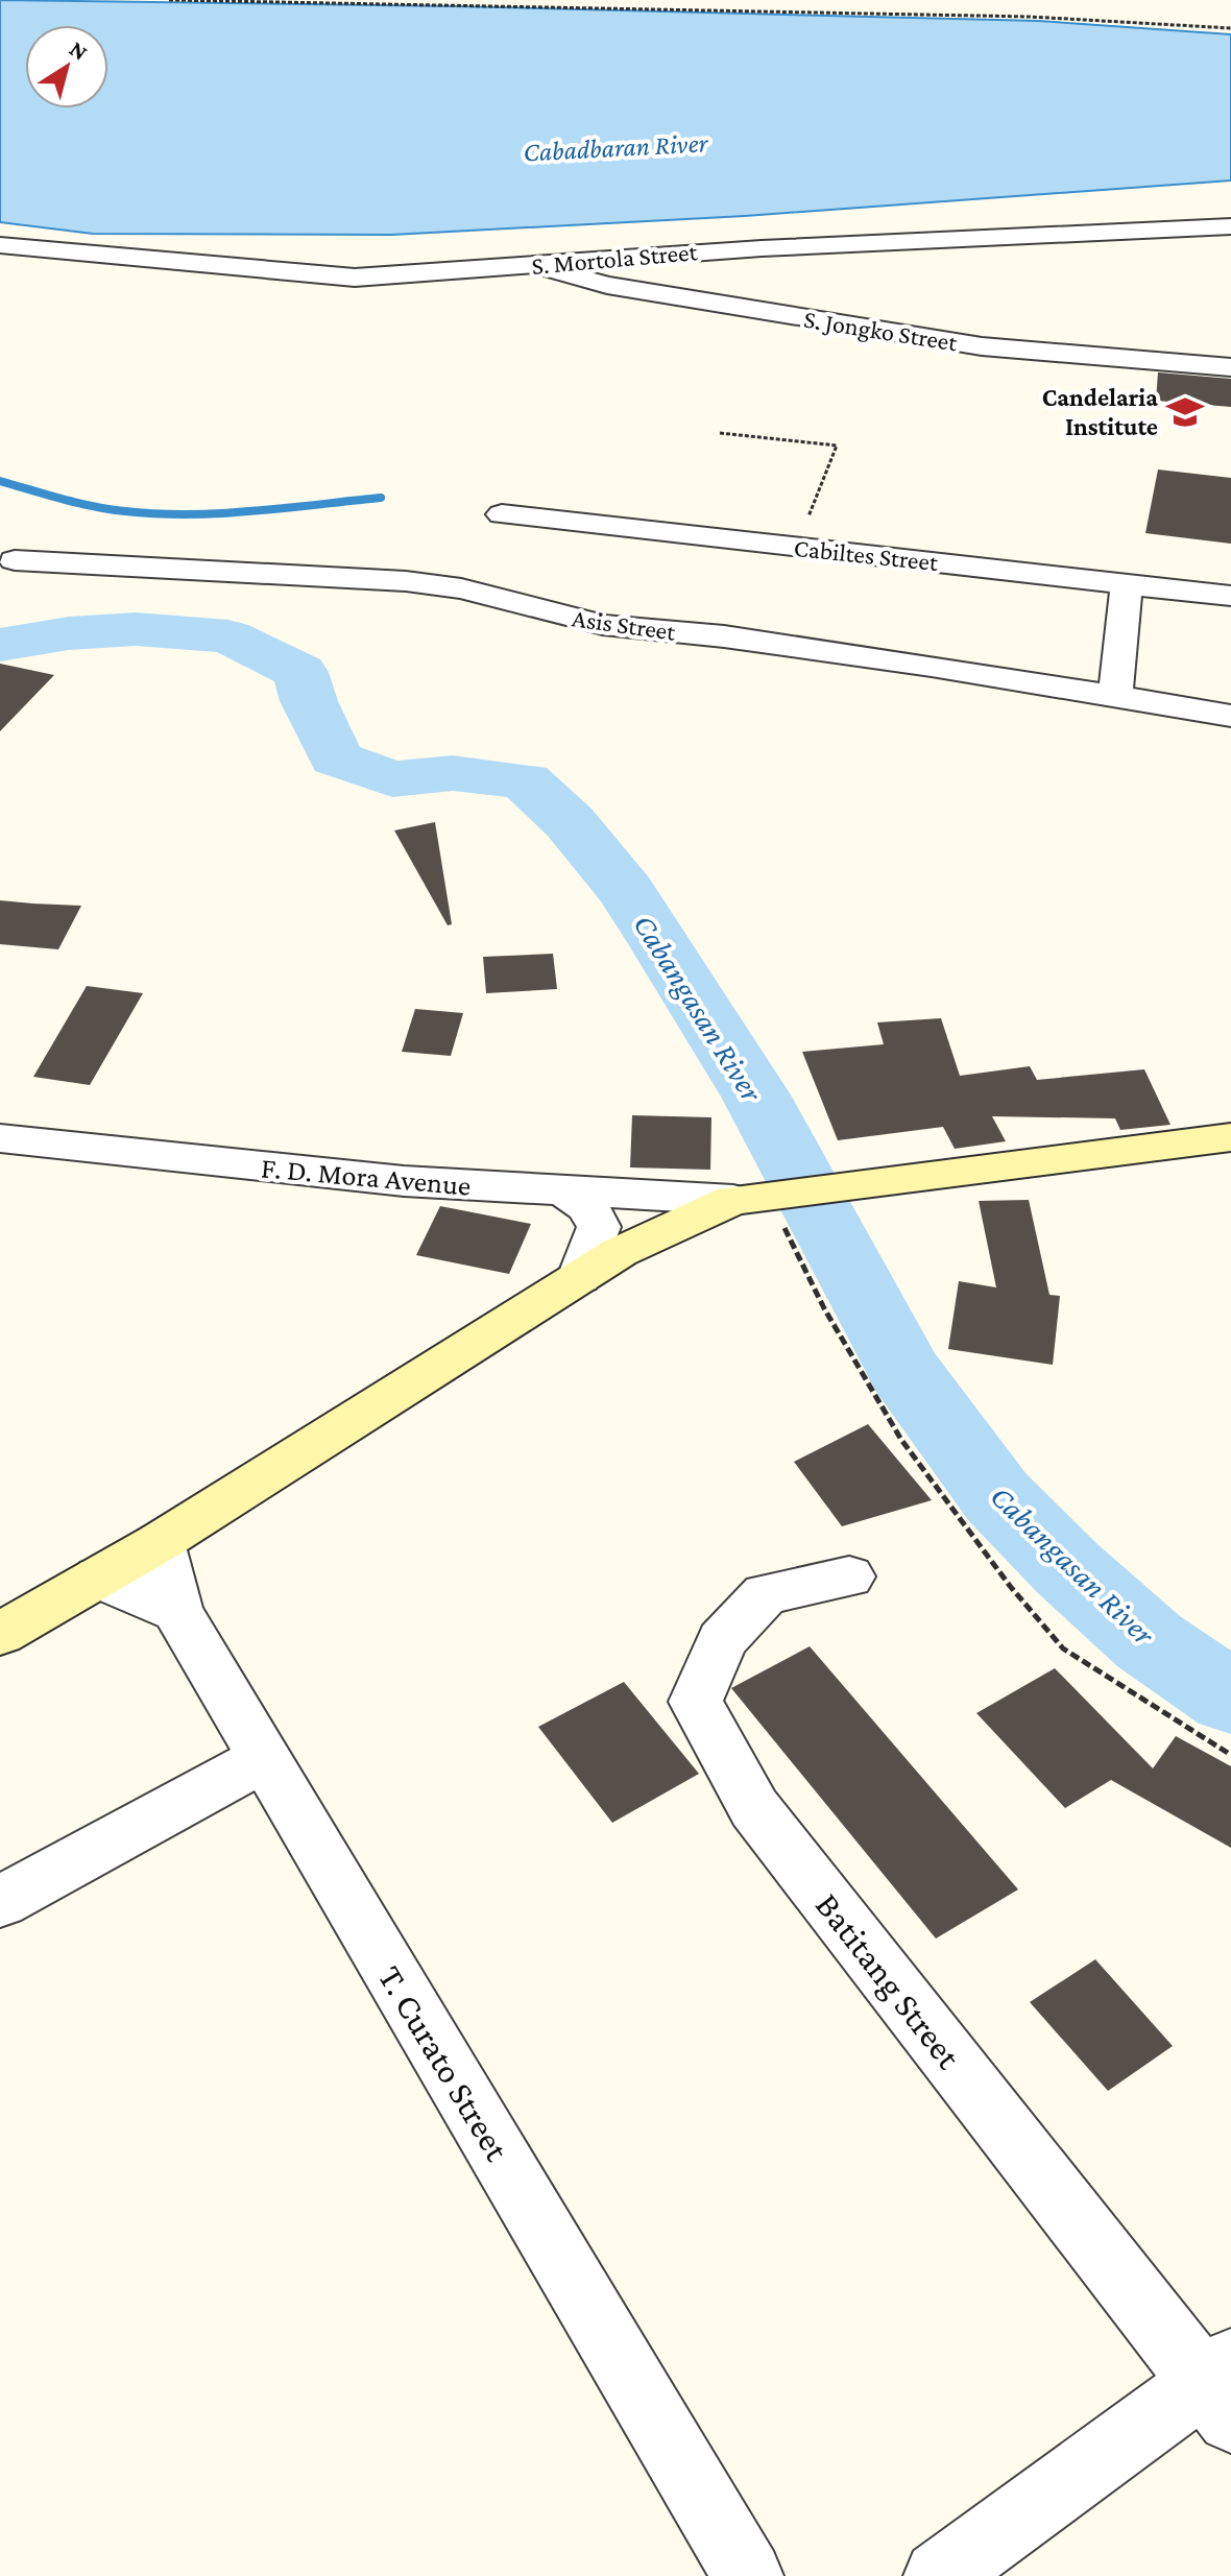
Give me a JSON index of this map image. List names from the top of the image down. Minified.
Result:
{"streets":{"street":["S. Mortola Street","S. Jongko Street","Cabiltes Street","Asis Street","F. D. Mora Avenue","Batitang Street","T. Curato Street"]},"crossings":[["S. Mortola Street","S. Jongko Street"]],"water":["Cabadbaran River","Cabangasan River"],"places":{"school or university":["Candelaria Institute"]},"north":"top right"}
